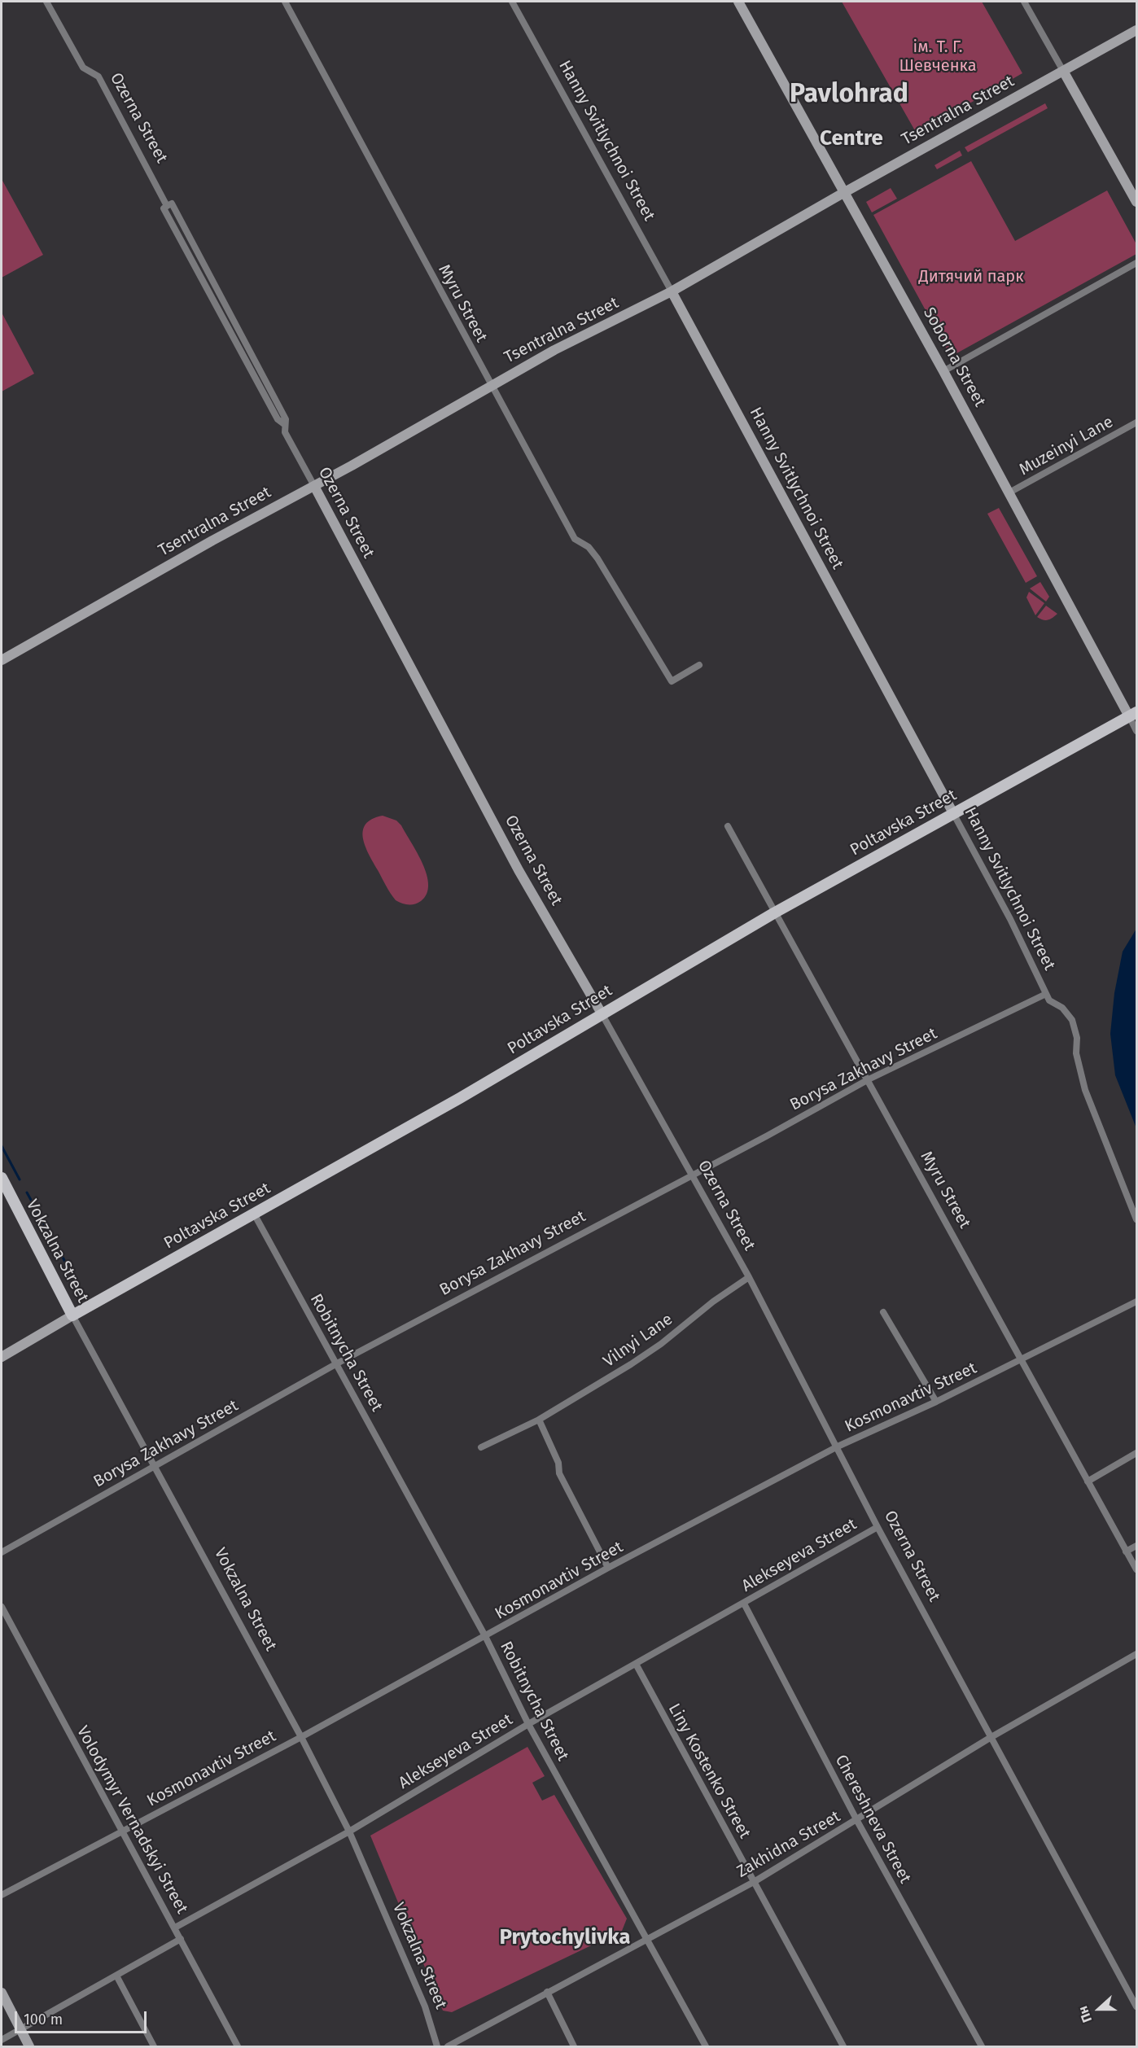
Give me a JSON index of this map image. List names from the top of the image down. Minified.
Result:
{"streets":{"main road":["Poltavska Street","Vokzalna Street"],"street":["Tsentralna Street","Ozerna Street","Hanny Svitlychnoi Street","Myru Street","Soborna Street","Muzeinyi Lane","Borysa Zakhavy Street","Vilnyi Lane","Robitnycha Street","Kosmonavtiv Street","Alekseyeva Street","Liny Kostenko Street","Chereshneva Street","Volodymyr Vernadskyi Street","Zakhidna Street"]},"crossings":[["Tsentralna Street","Ozerna Street"],["Tsentralna Street","Hanny Svitlychnoi Street"],["Tsentralna Street","Myru Street"],["Tsentralna Street","Soborna Street"],["Ozerna Street","Poltavska Street"],["Ozerna Street","Borysa Zakhavy Street"],["Ozerna Street","Vilnyi Lane"],["Ozerna Street","Kosmonavtiv Street"],["Ozerna Street","Alekseyeva Street"],["Ozerna Street","Zakhidna Street"],["Hanny Svitlychnoi Street","Poltavska Street"],["Hanny Svitlychnoi Street","Borysa Zakhavy Street"],["Myru Street","Poltavska Street"],["Myru Street","Borysa Zakhavy Street"],["Myru Street","Kosmonavtiv Street"],["Soborna Street","Muzeinyi Lane"],["Soborna Street","Poltavska Street"],["Poltavska Street","Vokzalna Street"],["Poltavska Street","Robitnycha Street"],["Borysa Zakhavy Street","Vokzalna Street"],["Borysa Zakhavy Street","Robitnycha Street"],["Vokzalna Street","Kosmonavtiv Street"],["Vokzalna Street","Alekseyeva Street"],["Robitnycha Street","Kosmonavtiv Street"],["Robitnycha Street","Alekseyeva Street"],["Robitnycha Street","Zakhidna Street"],["Kosmonavtiv Street","Volodymyr Vernadskyi Street"],["Alekseyeva Street","Liny Kostenko Street"],["Alekseyeva Street","Chereshneva Street"],["Alekseyeva Street","Volodymyr Vernadskyi Street"],["Liny Kostenko Street","Zakhidna Street"],["Chereshneva Street","Zakhidna Street"]],"districts":["Pavlohrad","Centre","Prytochylivka"],"parks":["ім. Т. Г. Шевченка","Дитячий парк"],"scale_bar":"100 m","north":"left"}
